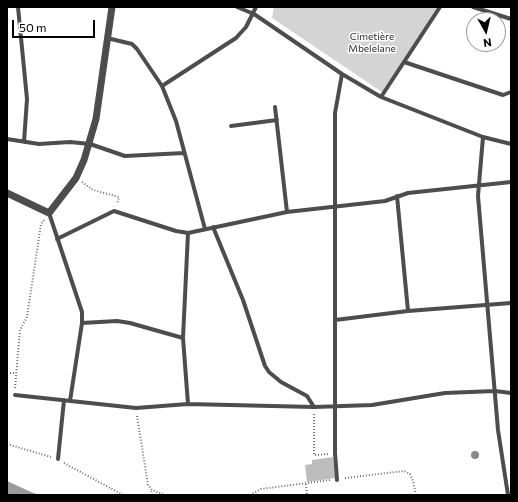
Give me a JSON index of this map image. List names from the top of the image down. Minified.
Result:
{"parks":["Cimetière Mbelelane"],"scale_bar":"50 m","north":"bottom"}
